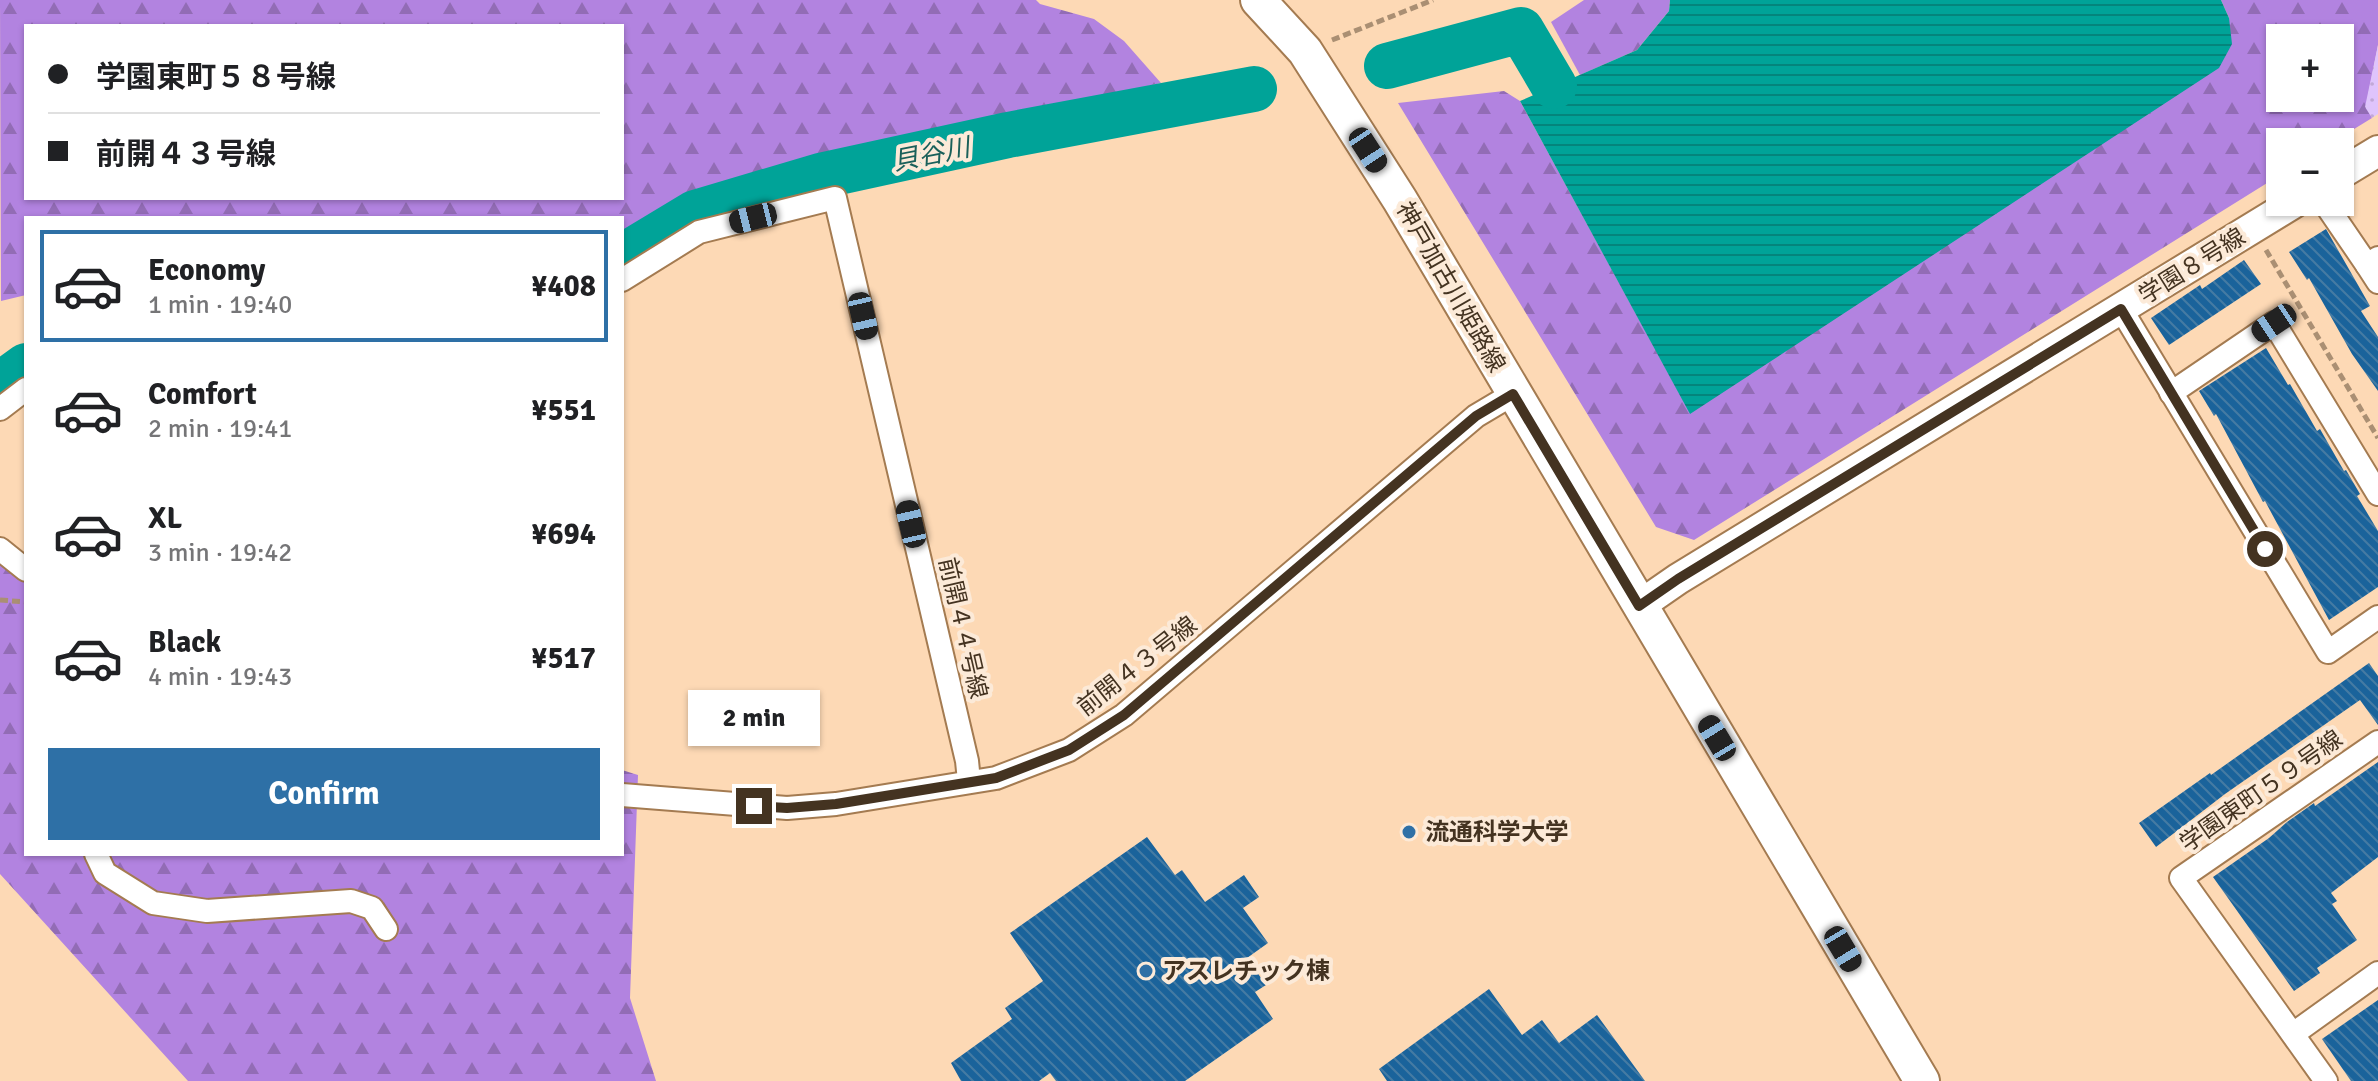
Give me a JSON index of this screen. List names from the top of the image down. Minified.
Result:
{"streets":{"main road":["神戸加古川姫路線"],"street":["学園８号線","前開４４号線","前開４３号線","学園東町５９号線"]},"crossings":[["学園８号線","神戸加古川姫路線"],["神戸加古川姫路線","前開４３号線"],["前開４４号線","前開４３号線"]],"water":["貝谷川"],"places":["流通科学大学","アスレチック棟"],"page":{"map_buttons":["+","−"],"banner":["学園東町５８号線","前開４３号線"],"list":[{"name":"Economy","note":"1 min · 19:40","value":"¥408"},{"name":"Comfort","note":"2 min · 19:41","value":"¥551"},{"name":"XL","note":"3 min · 19:42","value":"¥694"},{"name":"Black","note":"4 min · 19:43","value":"¥517"}],"bubble":"2 min","buttons":"Confirm"}}
